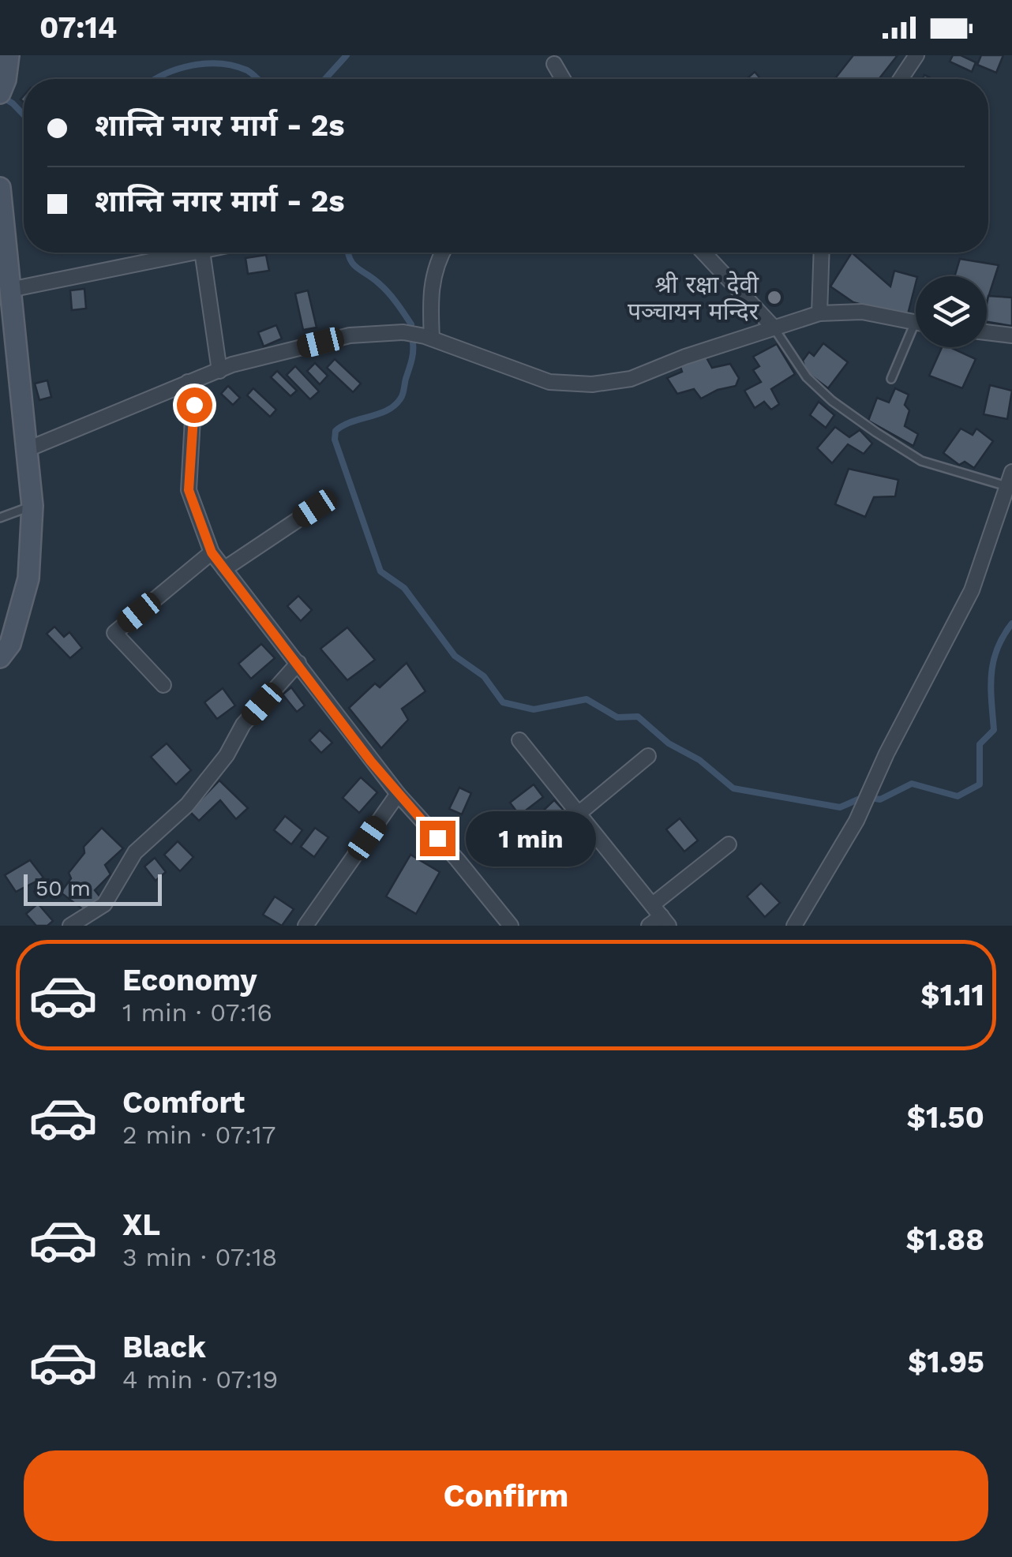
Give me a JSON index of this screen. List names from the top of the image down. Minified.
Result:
{"places":["श्री रक्षा देवी पञ्चायन मन्दिर"],"scale_bar":"50 m","page":{"status":"07:14","banner":["शान्ति नगर मार्ग - 2s","शान्ति नगर मार्ग - 2s"],"bubble":"1 min","scale":"50 m","list":[{"name":"Economy","note":"1 min · 07:16","value":"$1.11"},{"name":"Comfort","note":"2 min · 07:17","value":"$1.50"},{"name":"XL","note":"3 min · 07:18","value":"$1.88"},{"name":"Black","note":"4 min · 07:19","value":"$1.95"}],"buttons":"Confirm"}}
